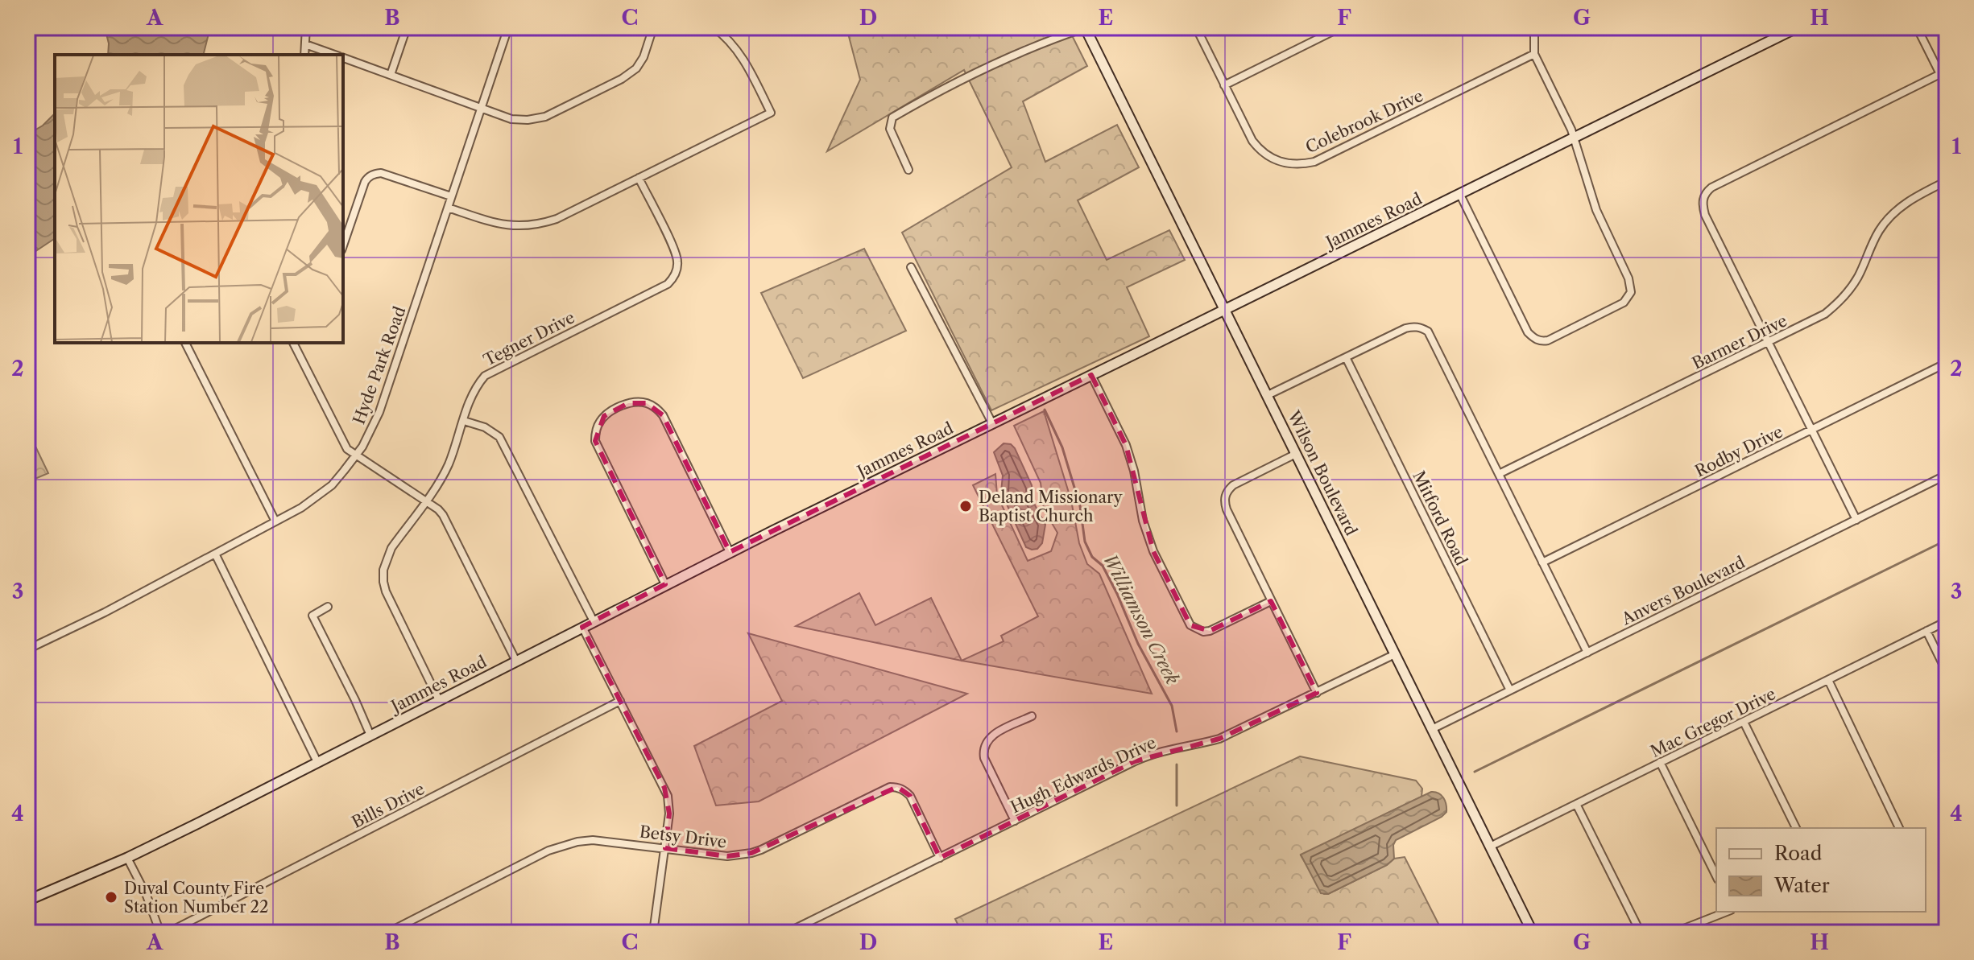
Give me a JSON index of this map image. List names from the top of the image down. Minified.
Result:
{"streets":{"street":["Colebrook Drive","Jammes Road","Tegner Drive","Barmer Drive","Hyde Park Road","Rodby Drive","Wilson Boulevard","Mitford Road","Anvers Boulevard","Mac Gregor Drive","Hugh Edwards Drive","Bills Drive","Betsy Drive"]},"crossings":[["Jammes Road","Tegner Drive"],["Jammes Road","Wilson Boulevard"],["Wilson Boulevard","Anvers Boulevard"],["Wilson Boulevard","Mac Gregor Drive"],["Wilson Boulevard","Hugh Edwards Drive"],["Mitford Road","Anvers Boulevard"],["Hugh Edwards Drive","Betsy Drive"]],"water":["Williamson Creek"],"places":["Deland Missionary Baptist Church","Duval County Fire Station Number 22"],"legend":["Road","Water"],"grid":{"columns":["A","B","C","D","E","F","G","H"],"rows":["1","2","3","4"]}}
